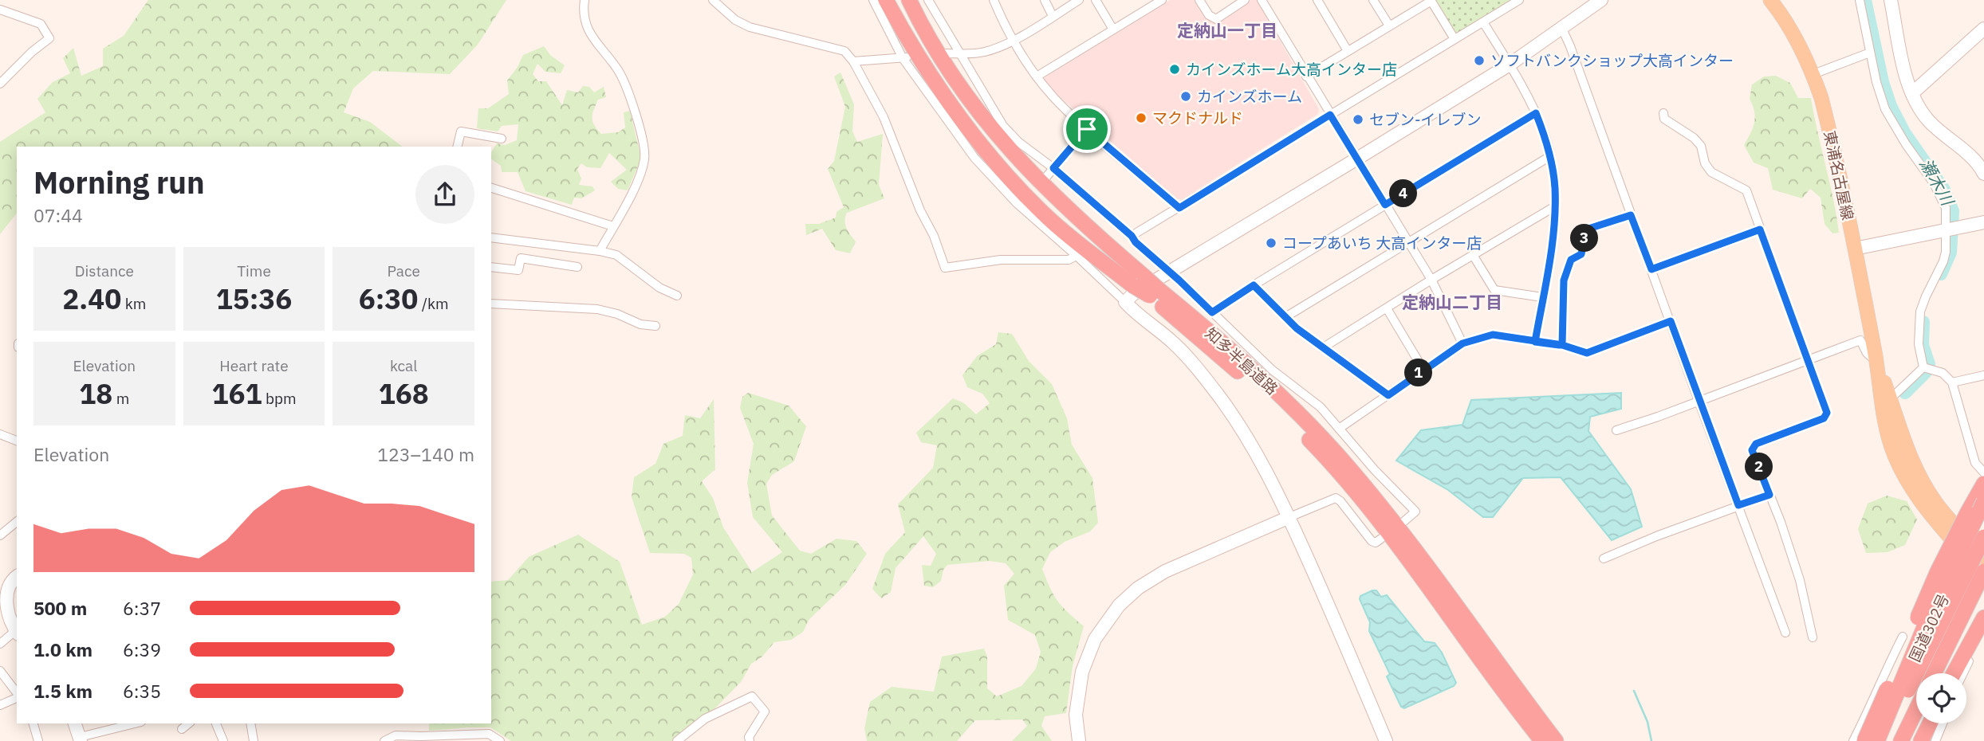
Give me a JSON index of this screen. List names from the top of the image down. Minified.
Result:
{"streets":{"highway":["知多半島道路","国道302号"],"main road":["東浦名古屋線"]},"crossings":[["東浦名古屋線","国道302号"]],"districts":["定納山一丁目","定納山二丁目"],"water":["瀬木川"],"places":["ソフトバンクショップ大高インター","カインズホーム大高インター店","カインズホーム","マクドナルド","セブン-イレブン","コープあいち 大高インター店"],"page":{"heading":["Morning run","07:44"],"pins":["4","3","1","2"],"stats":[["Distance","2.40 km"],["Time","15:36"],["Pace","6:30 /km"],["Elevation","18 m"],["Heart rate","161 bpm"],["kcal","168"]],"chart":["Elevation","123–140 m"],"list":[{"name":"500 m","note":"6:37"},{"name":"1.0 km","note":"6:39"},{"name":"1.5 km","note":"6:35"}]}}
